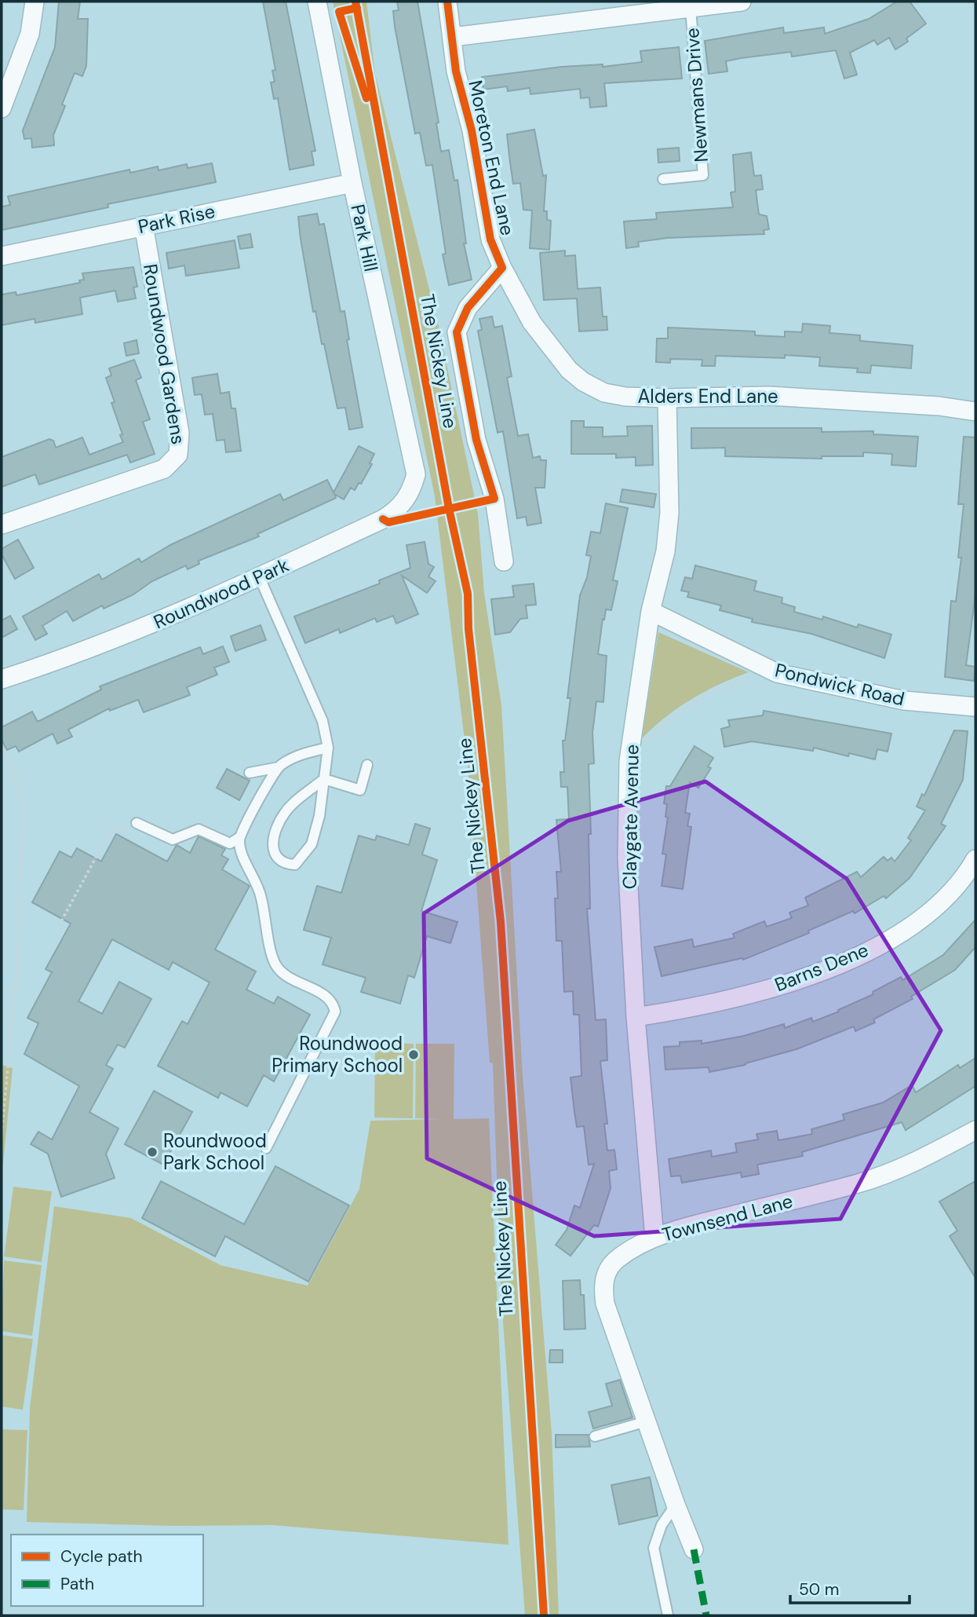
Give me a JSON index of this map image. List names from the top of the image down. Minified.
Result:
{"streets":{"street":["Moreton End Lane","Park Rise","Park Hill","Roundwood Gardens","Alders End Lane","Roundwood Park","Pondwick Road","Claygate Avenue","Barns Dene","Townsend Lane"],"lane":["Newmans Drive"],"cycle path":["The Nickey Line"]},"crossings":[["Moreton End Lane","Alders End Lane"],["Park Rise","Park Hill"],["Park Rise","Roundwood Gardens"],["Park Hill","Roundwood Park"],["Alders End Lane","Claygate Avenue"],["Pondwick Road","Claygate Avenue"],["Claygate Avenue","Barns Dene"],["Claygate Avenue","Townsend Lane"]],"places":["Roundwood Primary School","Roundwood Park School"],"legend":["Cycle path","Path"],"scale_bar":"50 m"}
